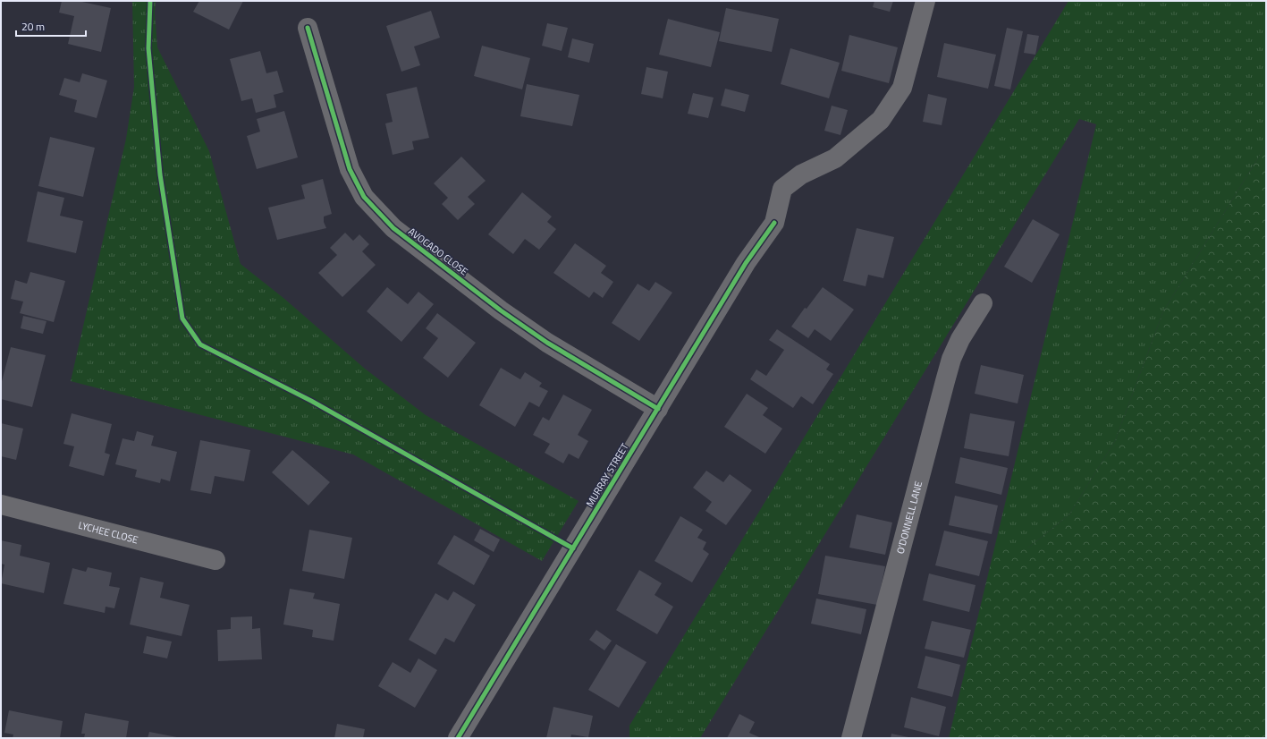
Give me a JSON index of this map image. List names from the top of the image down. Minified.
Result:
{"streets":{"street":["AVOCADO CLOSE","MURRAY STREET","O'DONNELL LANE","LYCHEE CLOSE"]},"crossings":[["AVOCADO CLOSE","MURRAY STREET"]],"scale_bar":"20 m"}
